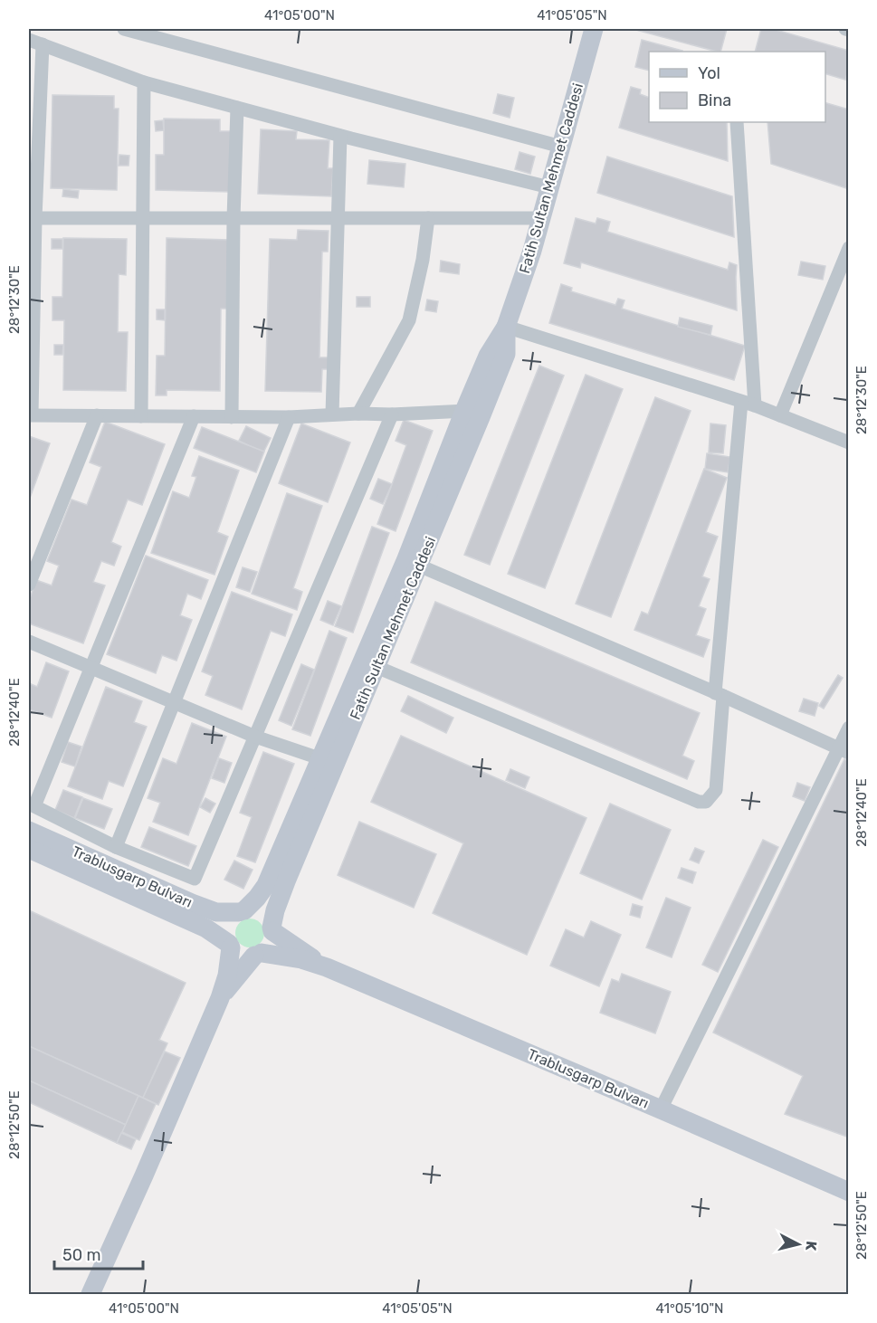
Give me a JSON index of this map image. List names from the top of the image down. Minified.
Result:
{"streets":{"main road":["Fatih Sultan Mehmet Caddesi","Trablusgarp Bulvarı"]},"crossings":[["Fatih Sultan Mehmet Caddesi","Trablusgarp Bulvarı"]],"legend":["Yol","Bina"],"scale_bar":"50 m","north":"right","coordinates":["41°05'00\"N","41°05'05\"N","28°12'30\"E","28°12'40\"E","28°12'50\"E","41°05'10\"N"]}
